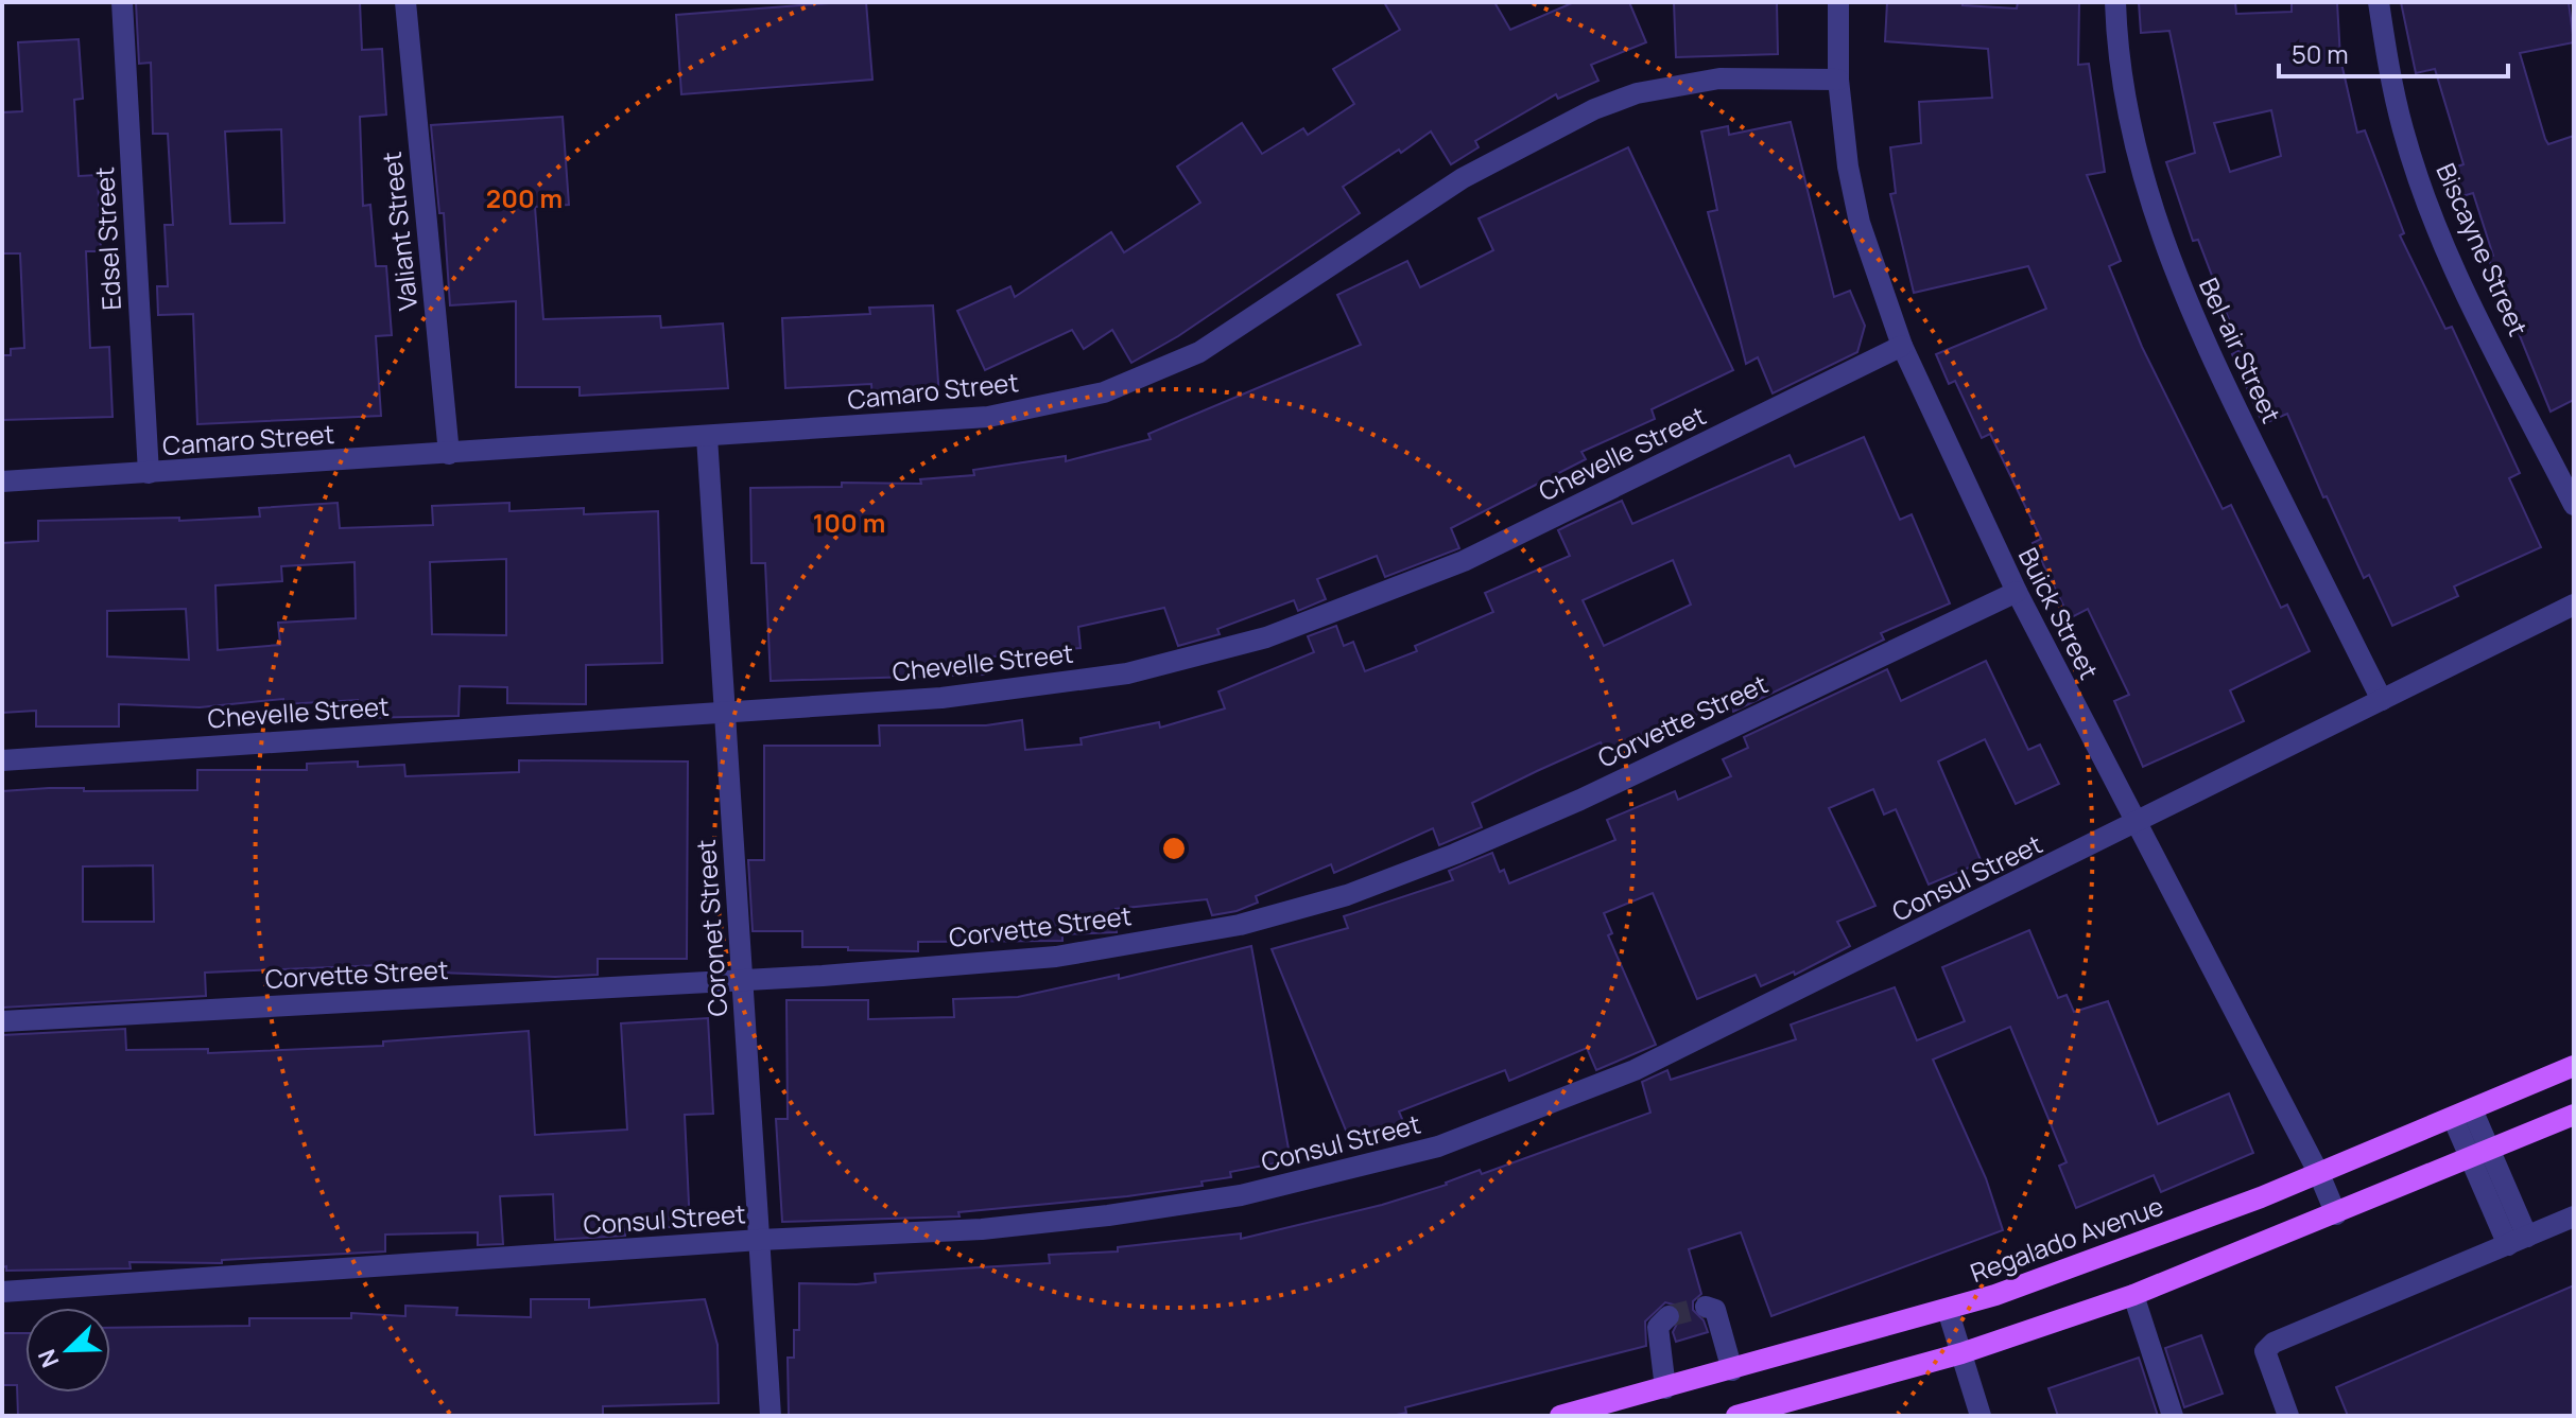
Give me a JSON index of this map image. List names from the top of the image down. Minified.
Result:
{"streets":{"main road":["Regalado Avenue"],"street":["Valiant Street","Edsel Street","Biscayne Street","Bel-air Street","Camaro Street","Chevelle Street","Buick Street","Corvette Street","Consul Street","Coronet Street"]},"crossings":[["Valiant Street","Camaro Street"],["Edsel Street","Camaro Street"],["Bel-air Street","Consul Street"],["Camaro Street","Buick Street"],["Camaro Street","Coronet Street"],["Chevelle Street","Buick Street"],["Chevelle Street","Coronet Street"],["Buick Street","Corvette Street"],["Buick Street","Consul Street"],["Buick Street","Regalado Avenue"],["Corvette Street","Coronet Street"],["Consul Street","Coronet Street"]],"scale_bar":"50 m","north":"bottom left","rings":["200 m","100 m"]}
